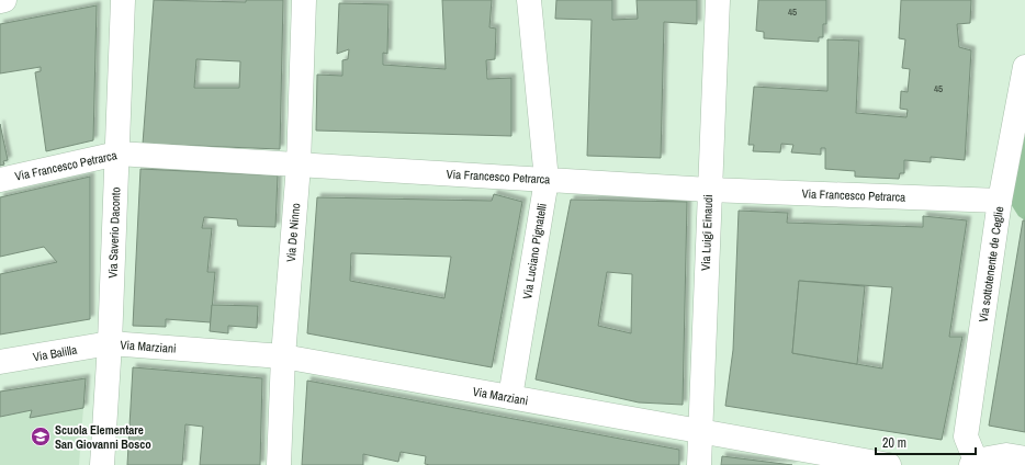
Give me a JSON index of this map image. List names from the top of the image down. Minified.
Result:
{"streets":{"street":["Via Francesco Petrarca","Via Saverio Daconto","Via De Ninno","Via Luigi Einaudi","Via Luciano Pignatelli","Via sottotenente de Ceglie","Via Marziani","Via Balilla"]},"crossings":[["Via Francesco Petrarca","Via Saverio Daconto"],["Via Francesco Petrarca","Via De Ninno"],["Via Francesco Petrarca","Via Luigi Einaudi"],["Via Francesco Petrarca","Via Luciano Pignatelli"],["Via Francesco Petrarca","Via sottotenente de Ceglie"],["Via Saverio Daconto","Via Marziani"],["Via Saverio Daconto","Via Balilla"],["Via De Ninno","Via Marziani"],["Via Luigi Einaudi","Via Marziani"],["Via Luciano Pignatelli","Via Marziani"],["Via Marziani","Via Balilla"]],"places":{"school or university":["Scuola Elementare San Giovanni Bosco"]},"house_numbers":["45","45"],"scale_bar":"20 m"}
